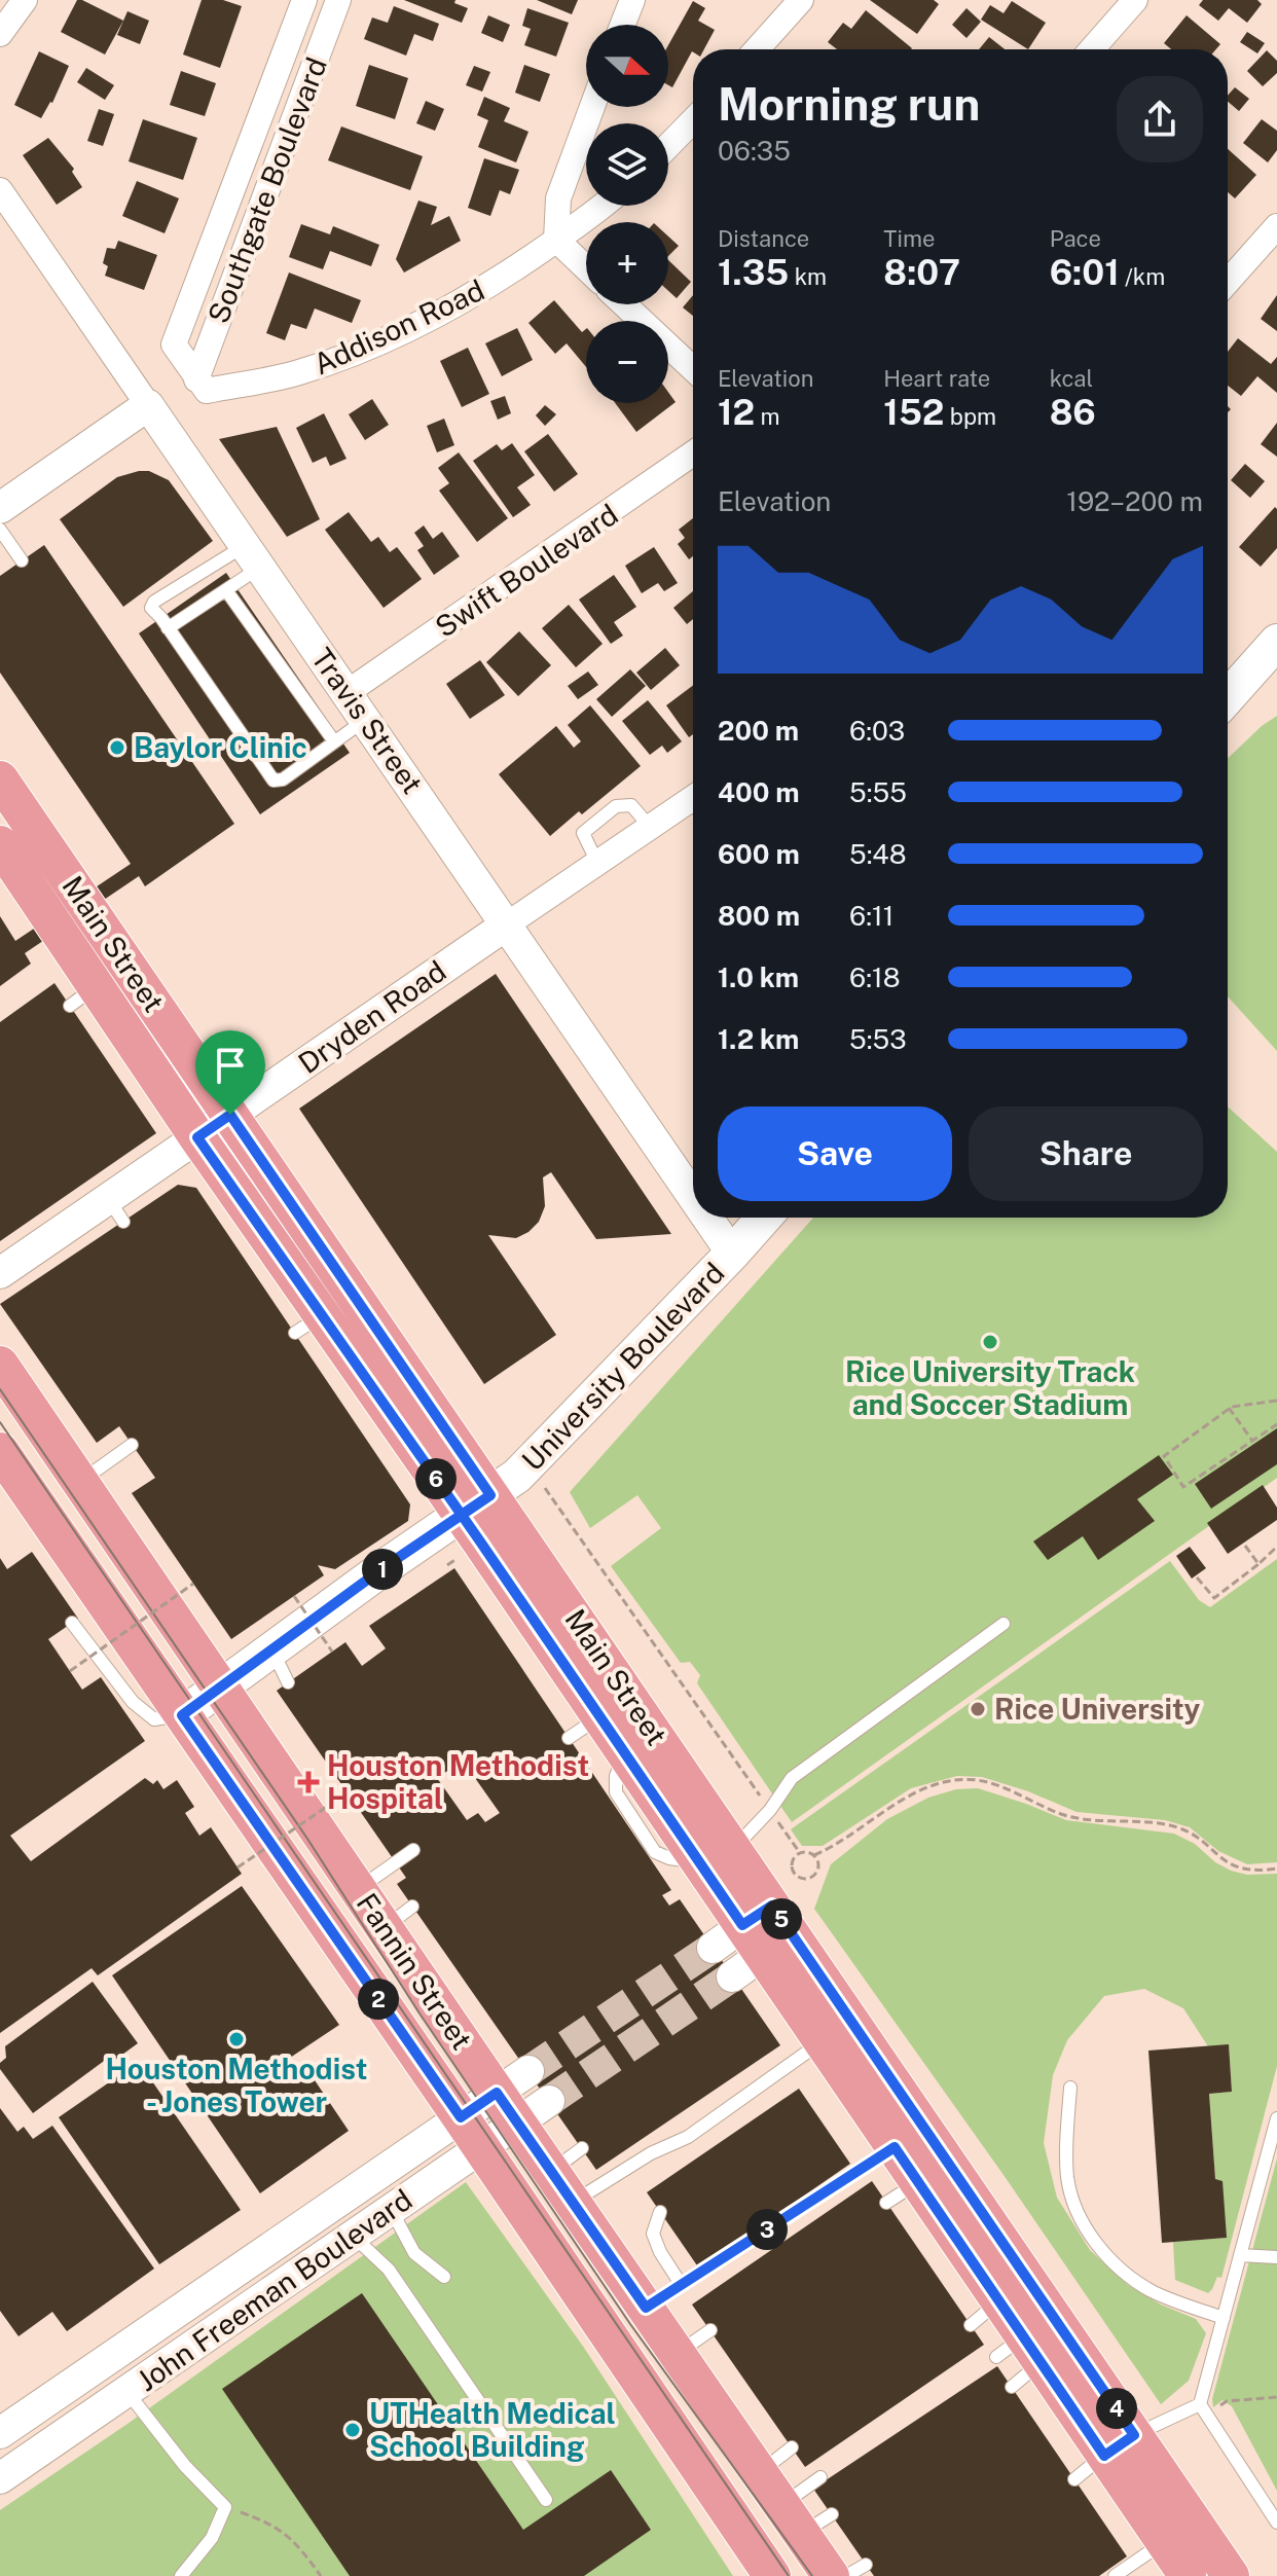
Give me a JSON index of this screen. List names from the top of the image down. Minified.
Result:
{"streets":{"main road":["Main Street","University Boulevard","Fannin Street"],"street":["Southgate Boulevard","Addison Road","Swift Boulevard","Travis Street","Dryden Road","John Freeman Boulevard"]},"crossings":[["Southgate Boulevard","Addison Road"],["Swift Boulevard","Travis Street"],["Travis Street","Dryden Road"],["Travis Street","University Boulevard"],["Main Street","Dryden Road"],["Main Street","University Boulevard"],["University Boulevard","Fannin Street"],["Fannin Street","John Freeman Boulevard"]],"places":{"other":["Baylor Clinic","Rice University Track and Soccer Stadium","Rice University","Houston Methodist - Jones Tower","UTHealth Medical School Building"],"health":["Houston Methodist Hospital"]},"north":"right","page":{"map_buttons":["+","−"],"heading":["Morning run","06:35"],"stats":[["Distance","1.35 km"],["Time","8:07"],["Pace","6:01 /km"],["Elevation","12 m"],["Heart rate","152 bpm"],["kcal","86"]],"chart":["Elevation","192–200 m"],"list":[{"name":"200 m","note":"6:03"},{"name":"400 m","note":"5:55"},{"name":"600 m","note":"5:48"},{"name":"800 m","note":"6:11"},{"name":"1.0 km","note":"6:18"},{"name":"1.2 km","note":"5:53"}],"buttons":["Save","Share"],"pins":["6","1","5","2","3","4"]}}
